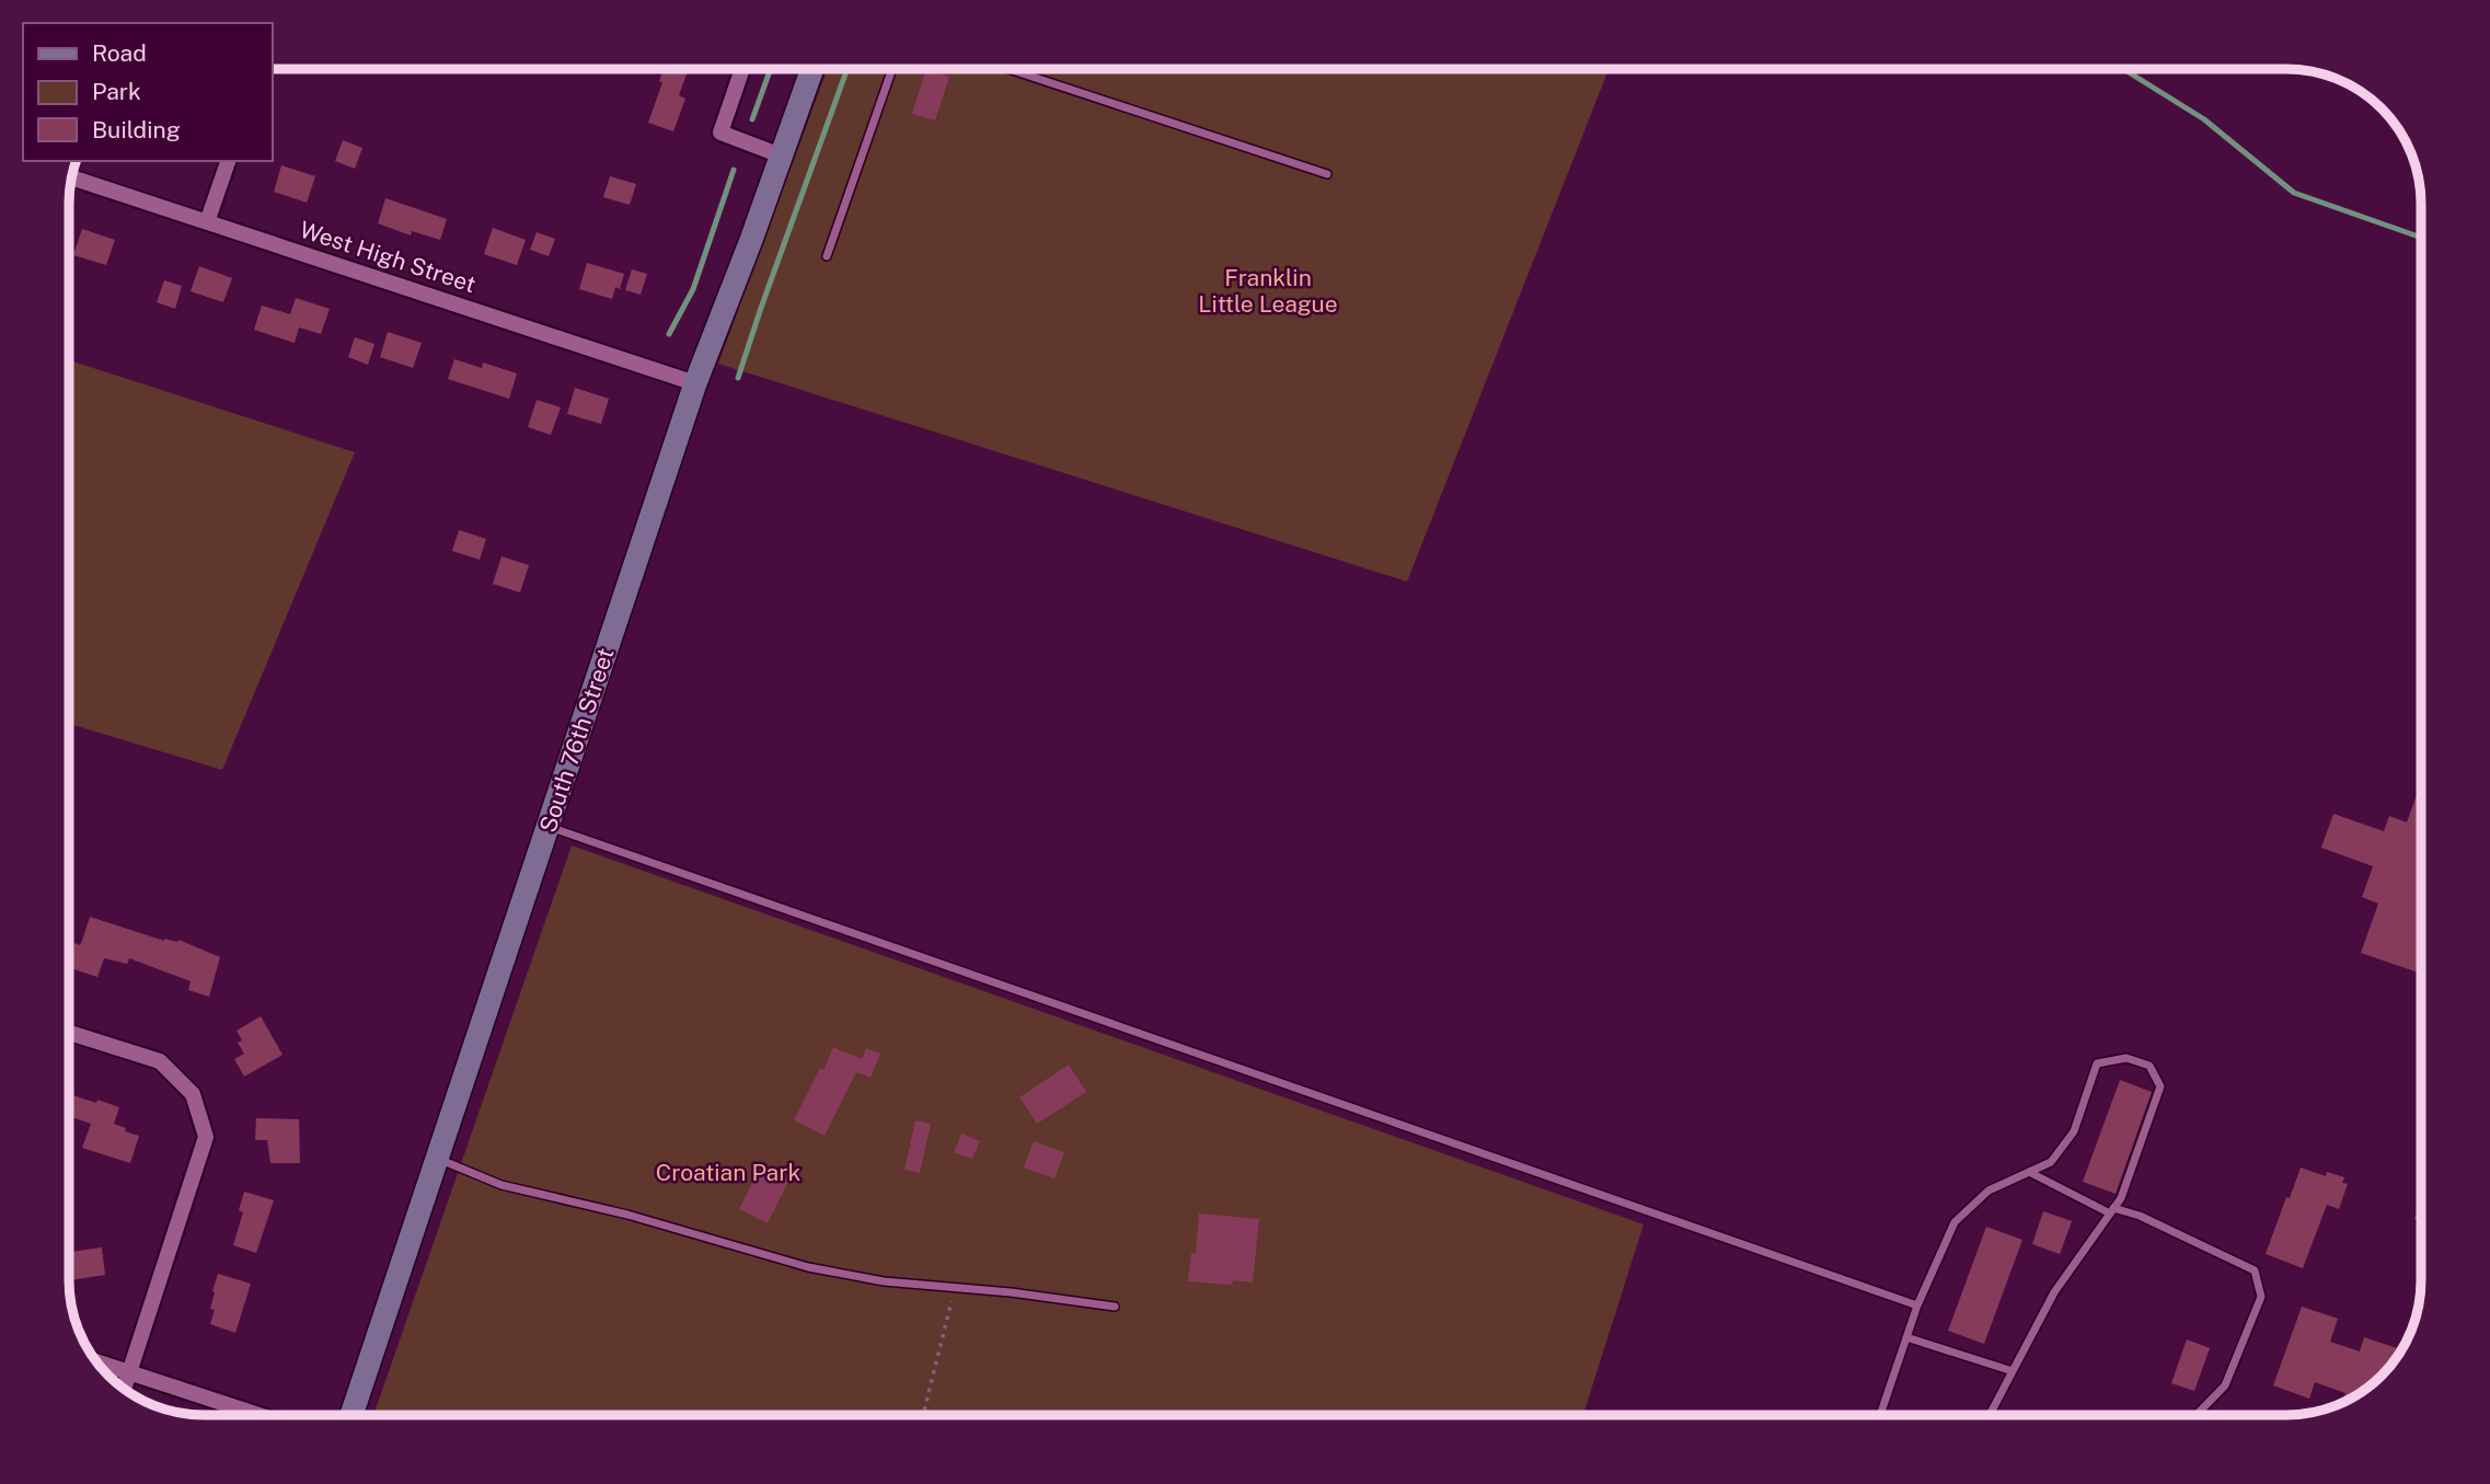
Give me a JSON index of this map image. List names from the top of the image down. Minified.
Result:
{"streets":{"main road":["South 76th Street"],"street":["West High Street"]},"crossings":[["West High Street","South 76th Street"]],"parks":["Franklin Little League","Croatian Park"],"legend":["Road","Park","Building"]}
